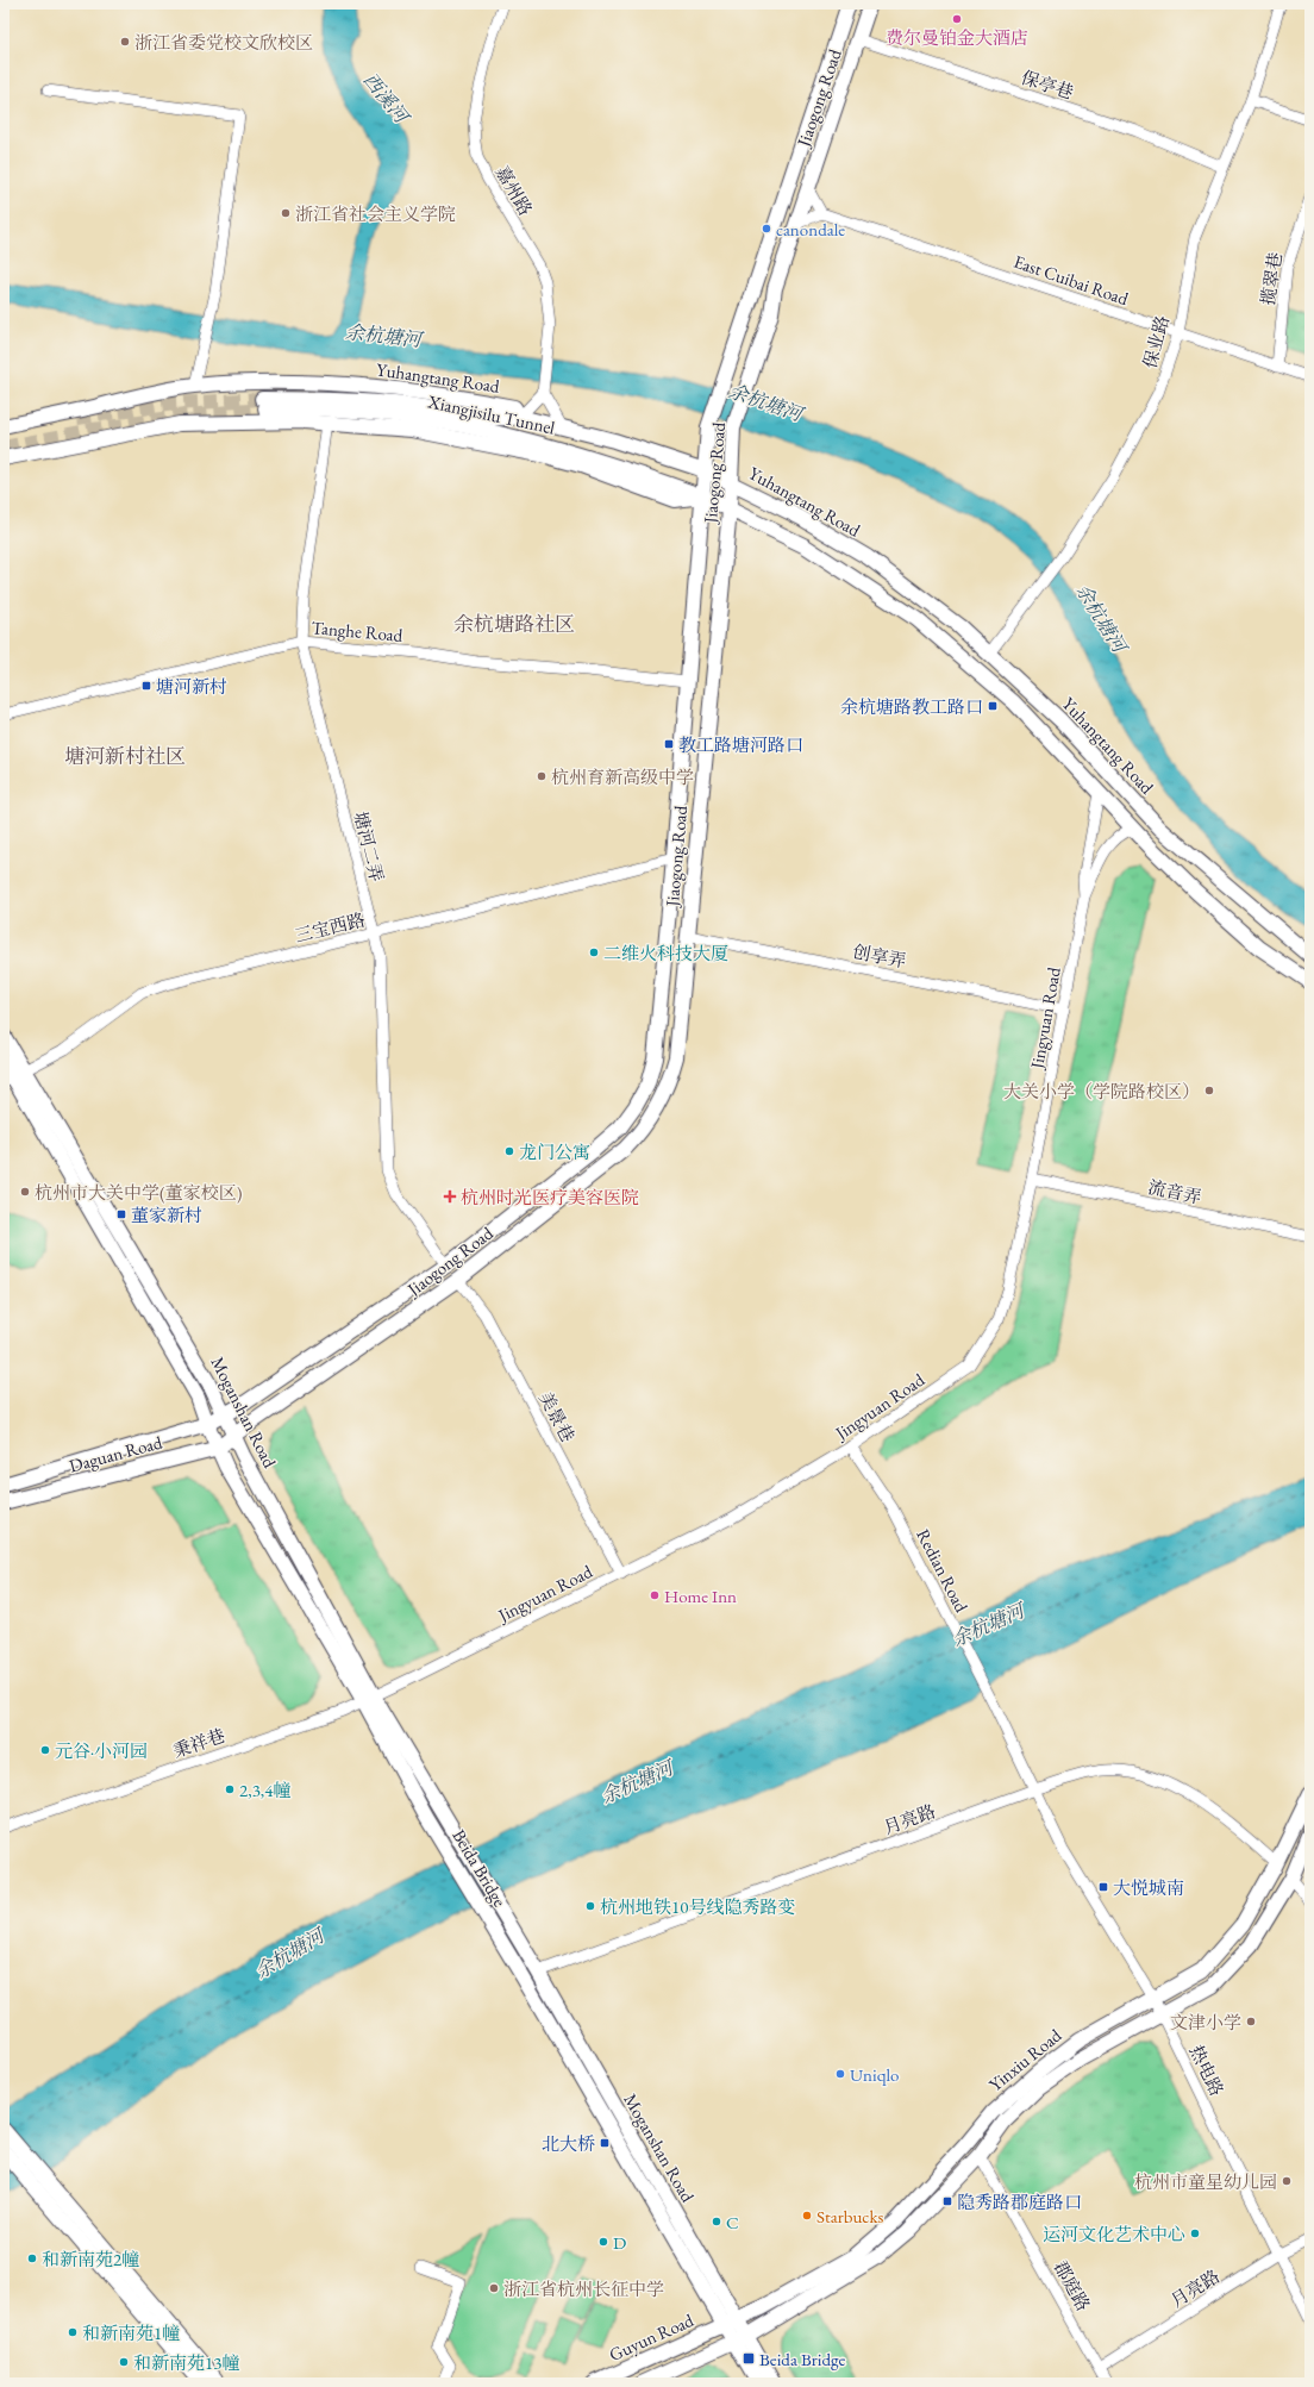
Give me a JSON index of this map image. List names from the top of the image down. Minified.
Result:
{"streets":{"main road":["Jiaogong Road","Yuhangtang Road","Xiangjisilu Tunnel","Moganshan Road","Daguan Road","Beida Bridge","Yinxiu Road","Guyun Road"],"street":["保亭巷","嘉州路","揽翠巷","East Cuibai Road","保业路","Tanghe Road","塘河二弄","三宝西路","创享弄","Jingyuan Road","流音弄","美景巷","Redian Road","秉祥巷","月亮路","热电路","郡庭路"]},"crossings":[["保亭巷","Jiaogong Road"],["保亭巷","保业路"],["Jiaogong Road","Yuhangtang Road"],["Jiaogong Road","Xiangjisilu Tunnel"],["Jiaogong Road","Tanghe Road"],["Jiaogong Road","塘河二弄"],["Jiaogong Road","三宝西路"],["Jiaogong Road","创享弄"],["Jiaogong Road","Moganshan Road"],["Jiaogong Road","美景巷"],["Jiaogong Road","Daguan Road"],["揽翠巷","East Cuibai Road"],["East Cuibai Road","保业路"],["保业路","Yuhangtang Road"],["Yuhangtang Road","Xiangjisilu Tunnel"],["Tanghe Road","塘河二弄"],["塘河二弄","三宝西路"],["三宝西路","Moganshan Road"],["创享弄","Jingyuan Road"],["Jingyuan Road","流音弄"],["Jingyuan Road","Moganshan Road"],["Jingyuan Road","美景巷"],["Jingyuan Road","Redian Road"],["Jingyuan Road","秉祥巷"],["Moganshan Road","Daguan Road"],["Moganshan Road","秉祥巷"],["Moganshan Road","月亮路"],["Moganshan Road","Beida Bridge"],["Moganshan Road","Yinxiu Road"],["Moganshan Road","Guyun Road"],["Redian Road","月亮路"],["Redian Road","热电路"],["月亮路","Yinxiu Road"],["月亮路","热电路"],["月亮路","郡庭路"],["Yinxiu Road","热电路"],["Yinxiu Road","郡庭路"],["Yinxiu Road","Guyun Road"]],"districts":["余杭塘路社区","塘河新村社区"],"water":["西溪河","余杭塘河"],"places":{"other":["费尔曼铂金大酒店","浙江省委党校文欣校区","浙江省社会主义学院","canondale","杭州育新高级中学","二维火科技大厦","大关小学（学院路校区）","龙门公寓","杭州市大关中学(董家校区)","Home Inn","元谷·小河园","2,3,4幢","杭州地铁10号线隐秀路变","文津小学","Uniqlo","杭州市童星幼儿园","Starbucks","C","运河文化艺术中心","D","和新南苑2幢","浙江省杭州长征中学","和新南苑1幢","和新南苑13幢"],"transit":["塘河新村","余杭塘路教工路口","教工路塘河路口","董家新村","大悦城南","北大桥","隐秀路郡庭路口","Beida Bridge"],"health":["杭州时光医疗美容医院"]}}
